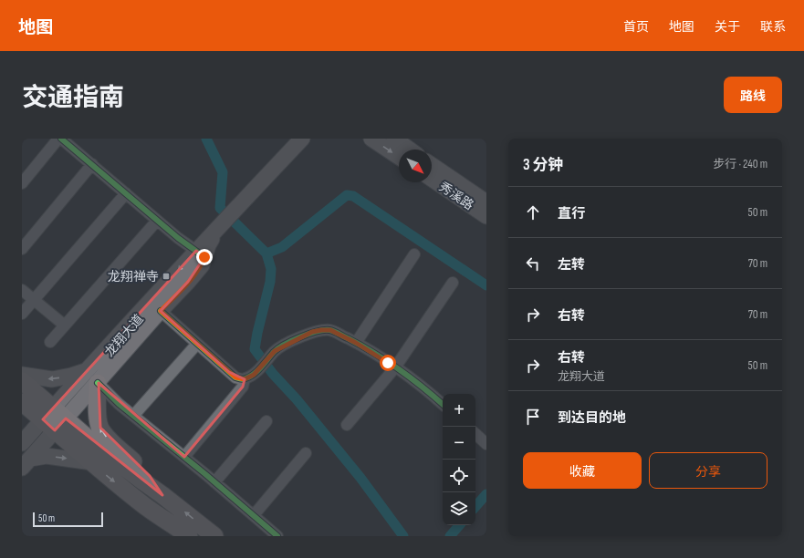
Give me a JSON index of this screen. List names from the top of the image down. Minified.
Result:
{"streets":{"main road":["秀溪路","龙翔大道"]},"places":{"transit":["龙翔禅寺"]},"scale_bar":"50 m","north":"bottom right","page":{"header":"地图","nav":["首页","地图","关于","联系"],"title":"交通指南","buttons":["路线",["收藏","分享"]],"heading":["3 分钟","步行 · 240 m"],"list":[["直行","50 m"],["左转","70 m"],["右转","70 m"],["右转","龙翔大道","50 m"],"到达目的地"],"map_buttons":["+","−"],"scale":"50 m"}}
